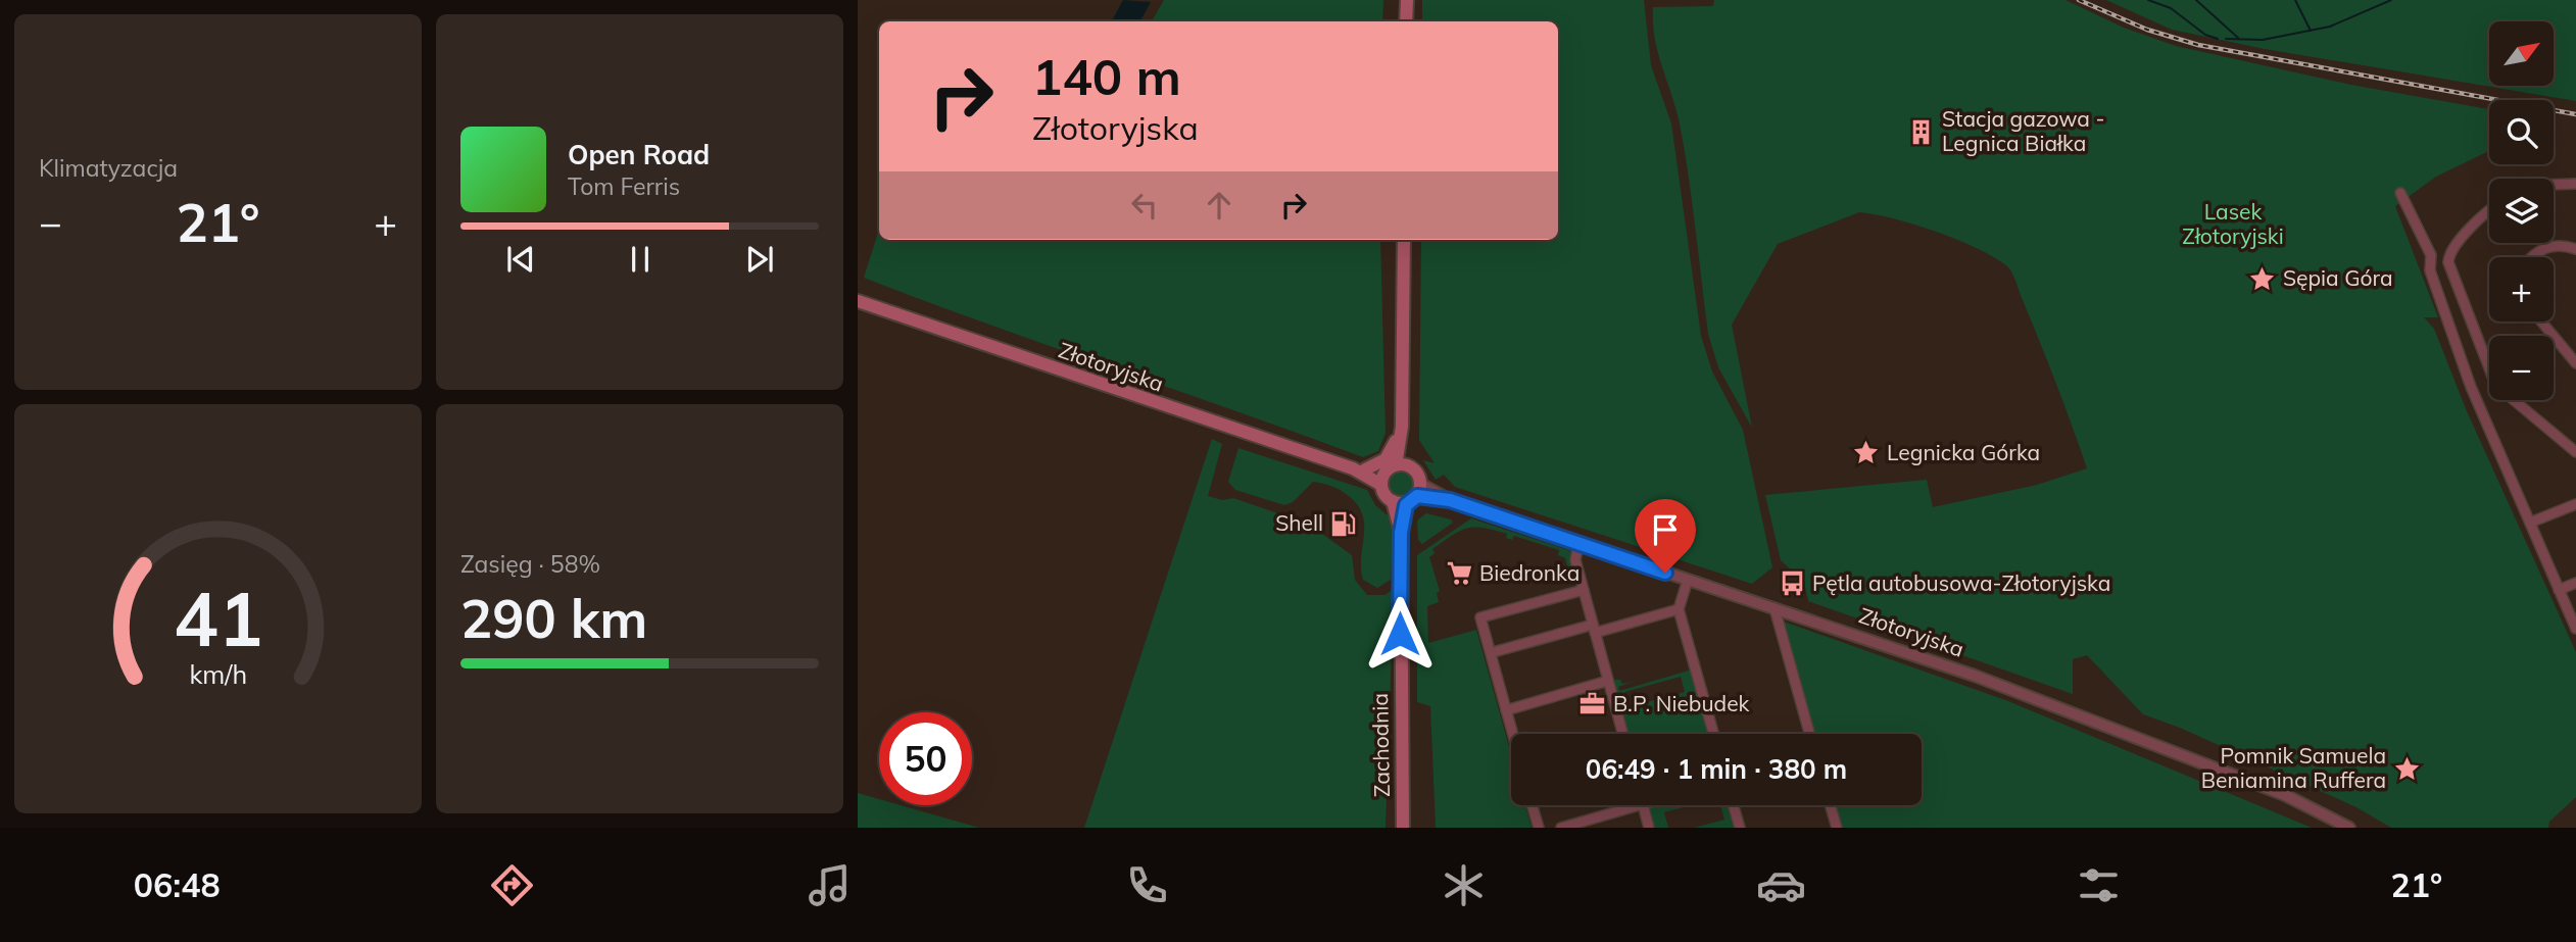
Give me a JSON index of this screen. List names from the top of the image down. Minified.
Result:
{"streets":{"main road":["Złotoryjska","Zachodnia"]},"crossings":[["Złotoryjska","Zachodnia"]],"parks":["Lasek Złotoryjski"],"places":{"building":["Stacja gazowa - Legnica Białka"],"place":["Sępia Góra","Legnicka Górka","Pomnik Samuela Beniamina Ruffera"],"fuel station":["Shell"],"supermarket":["Biedronka"],"bus stop":["Pętla autobusowa-Złotoryjska"],"office":["B.P. Niebudek"]},"north":"top right","page":{"tile":["Klimatyzacja",["Zasięg · 58%","290 km"]],"map_buttons":["+","−"],"turn":["140 m","Złotoryjska"],"song":["Open Road","Tom Ferris"],"heat":["−","21°","+"],"limit":"50","trip":"06:49 · 1 min · 380 m","tabs":["06:48","21°"],"gauge":["41","km/h"]}}
